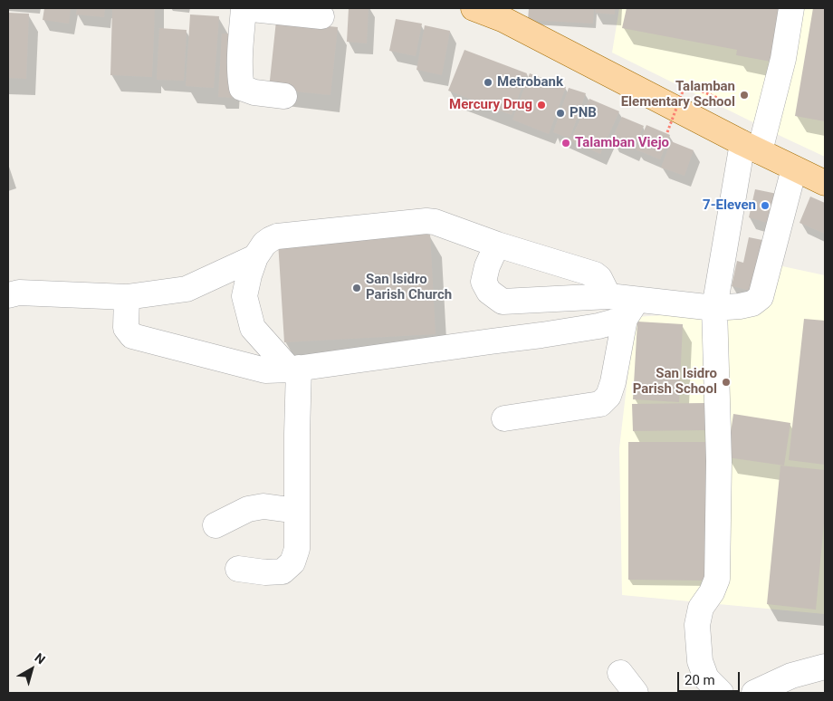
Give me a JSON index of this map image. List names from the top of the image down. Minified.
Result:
{"places":["Metrobank","Talamban Elementary School","Mercury Drug","PNB","Talamban Viejo","7-Eleven","San Isidro Parish Church","San Isidro Parish School"],"scale_bar":"20 m","north":"top right"}
